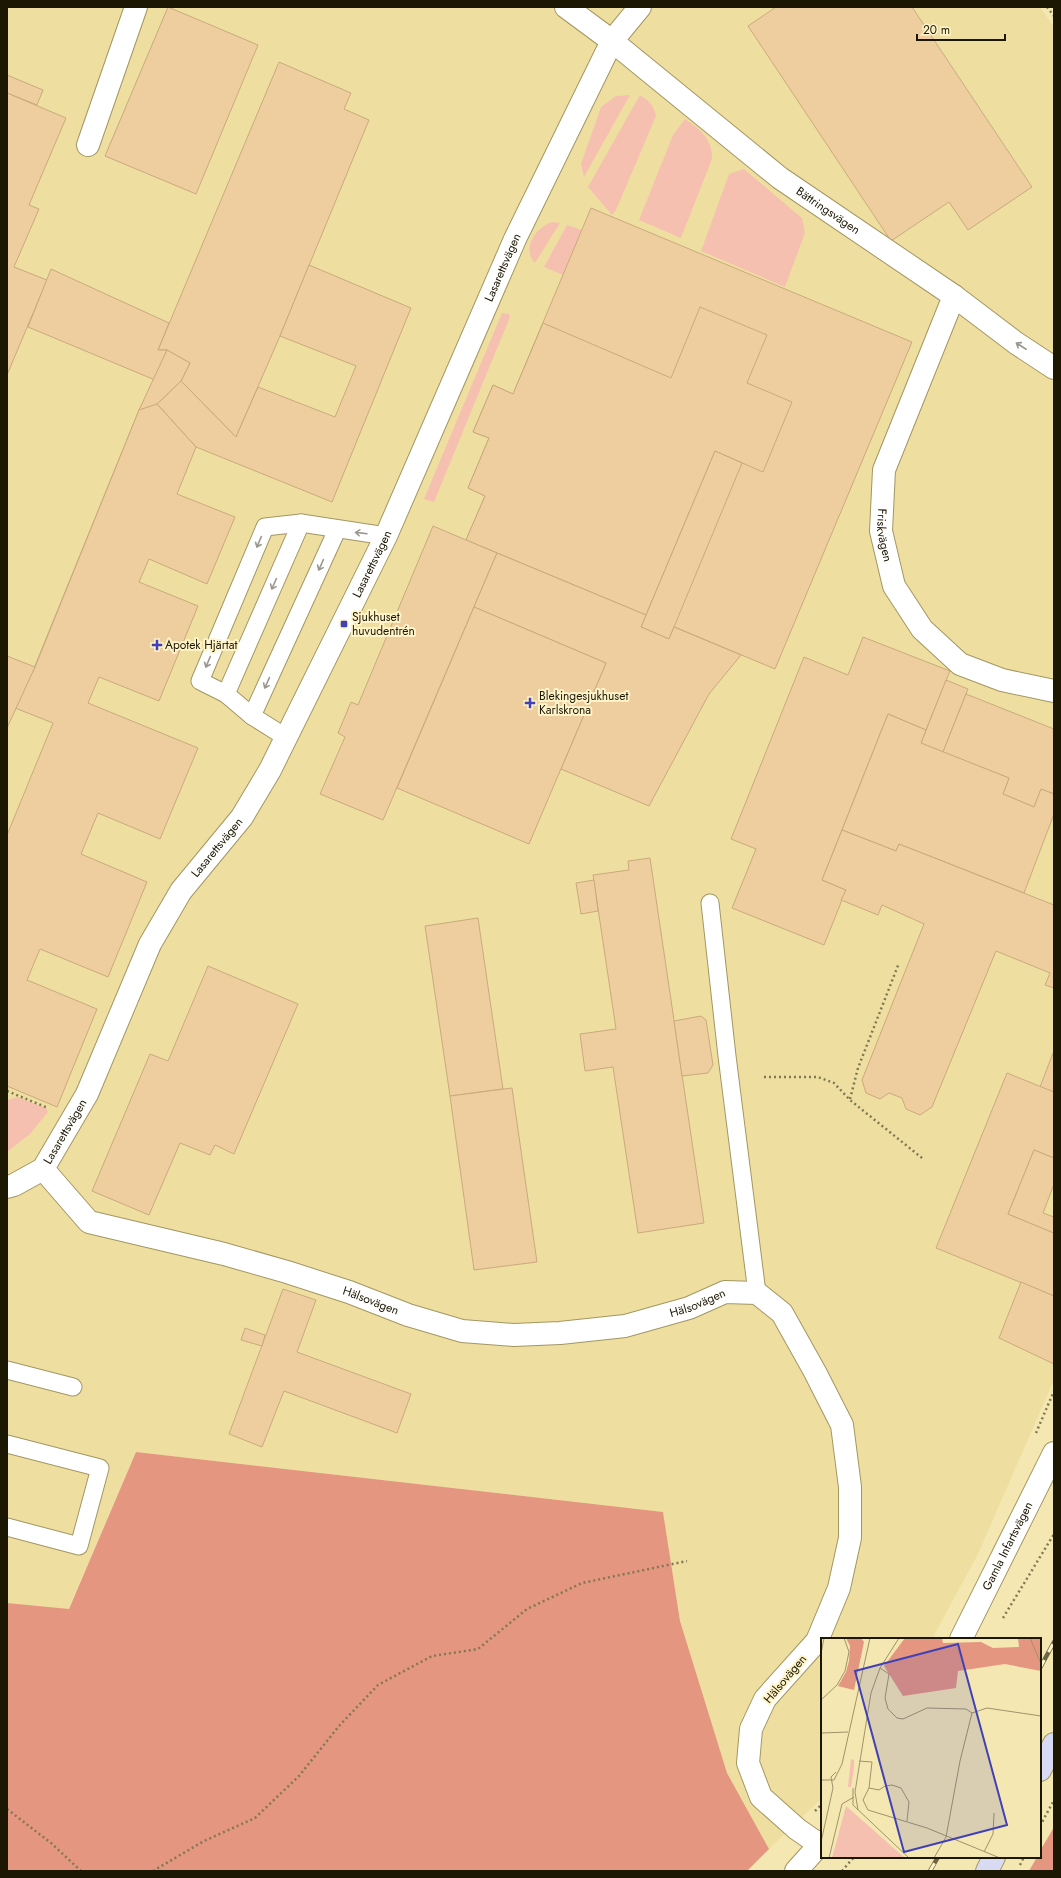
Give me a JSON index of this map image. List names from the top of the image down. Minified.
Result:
{"streets":{"street":["Bättringsvägen","Lasarettsvägen","Friskvägen","Hälsovägen","Gamla Infartsvägen"]},"crossings":[["Bättringsvägen","Lasarettsvägen"],["Bättringsvägen","Friskvägen"],["Lasarettsvägen","Hälsovägen"]],"places":{"transit":["Sjukhuset huvudentrén"],"health":["Apotek Hjärtat","Blekingesjukhuset Karlskrona"]},"scale_bar":"20 m"}
